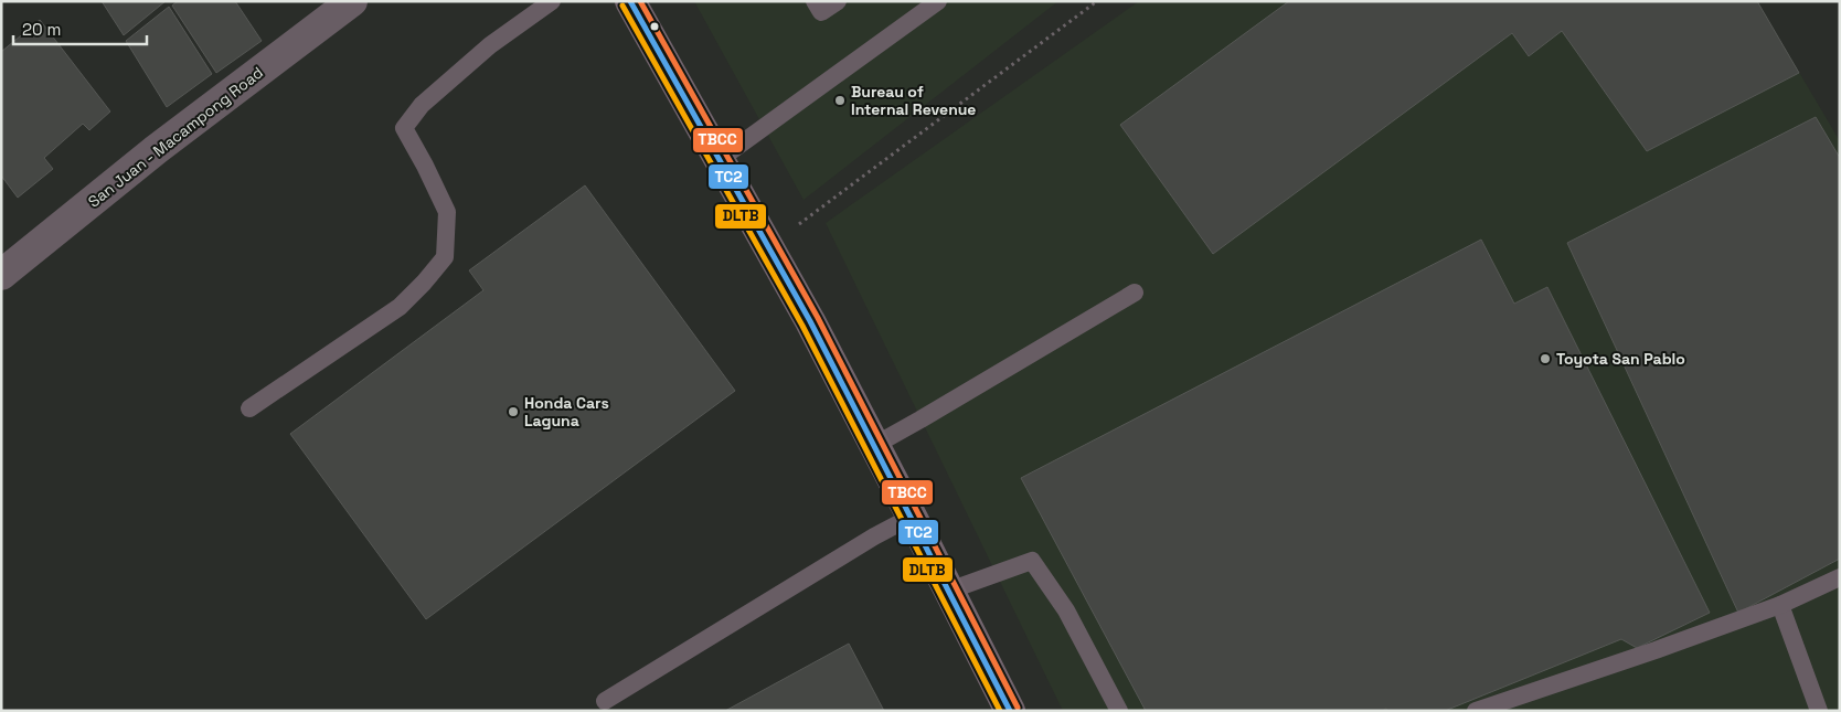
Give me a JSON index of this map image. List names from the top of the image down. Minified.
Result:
{"streets":{"street":["San Juan - Macampong Road"]},"places":["Bureau of Internal Revenue","Toyota San Pablo","Honda Cars Laguna"],"lines":["transit line TC2","transit line TBCC","transit line DLTB"],"scale_bar":"20 m"}
